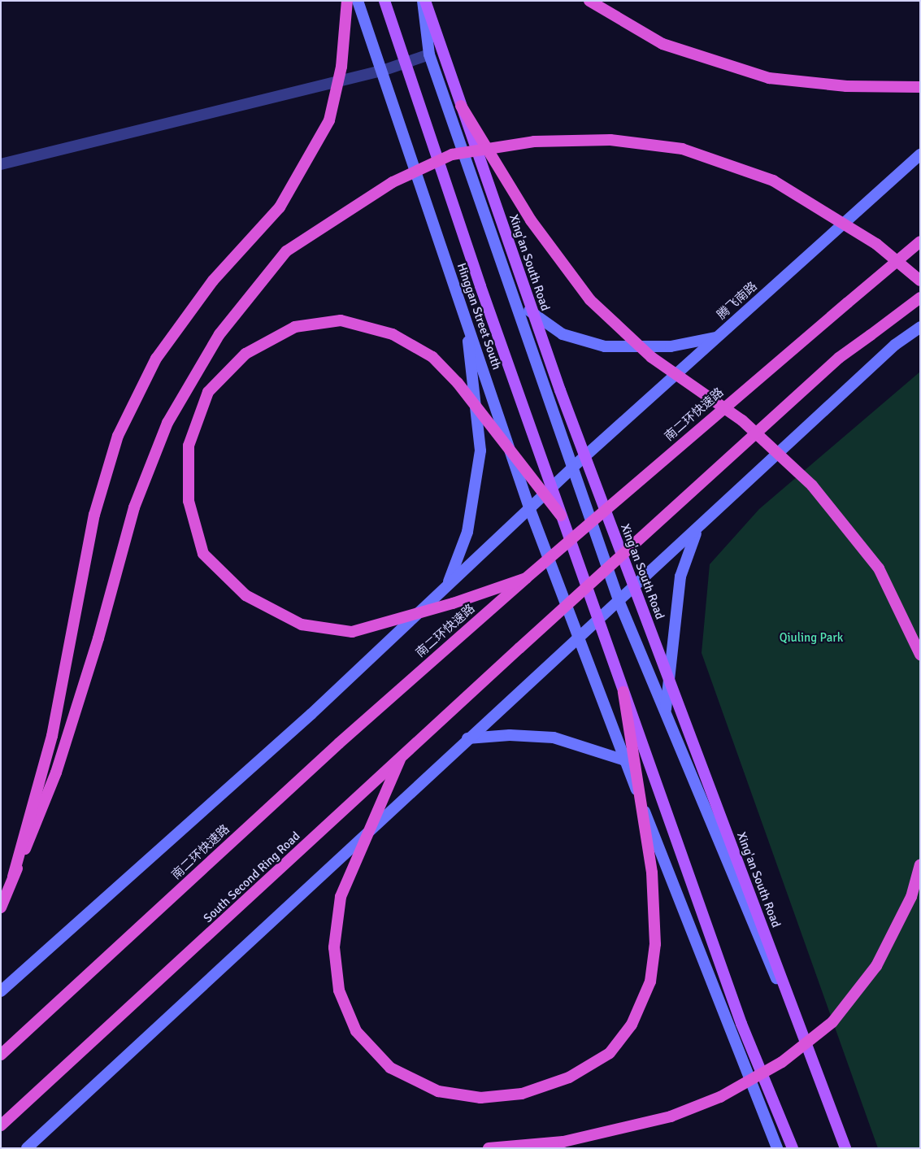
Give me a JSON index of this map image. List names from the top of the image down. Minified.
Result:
{"streets":{"highway":["南二环快速路","South Second Ring Road"],"main road":["Xing'an South Road","腾飞南路","Hinggan Street South"]},"crossings":[["腾飞南路","Hinggan Street South"]],"parks":["Qiuling Park"]}
